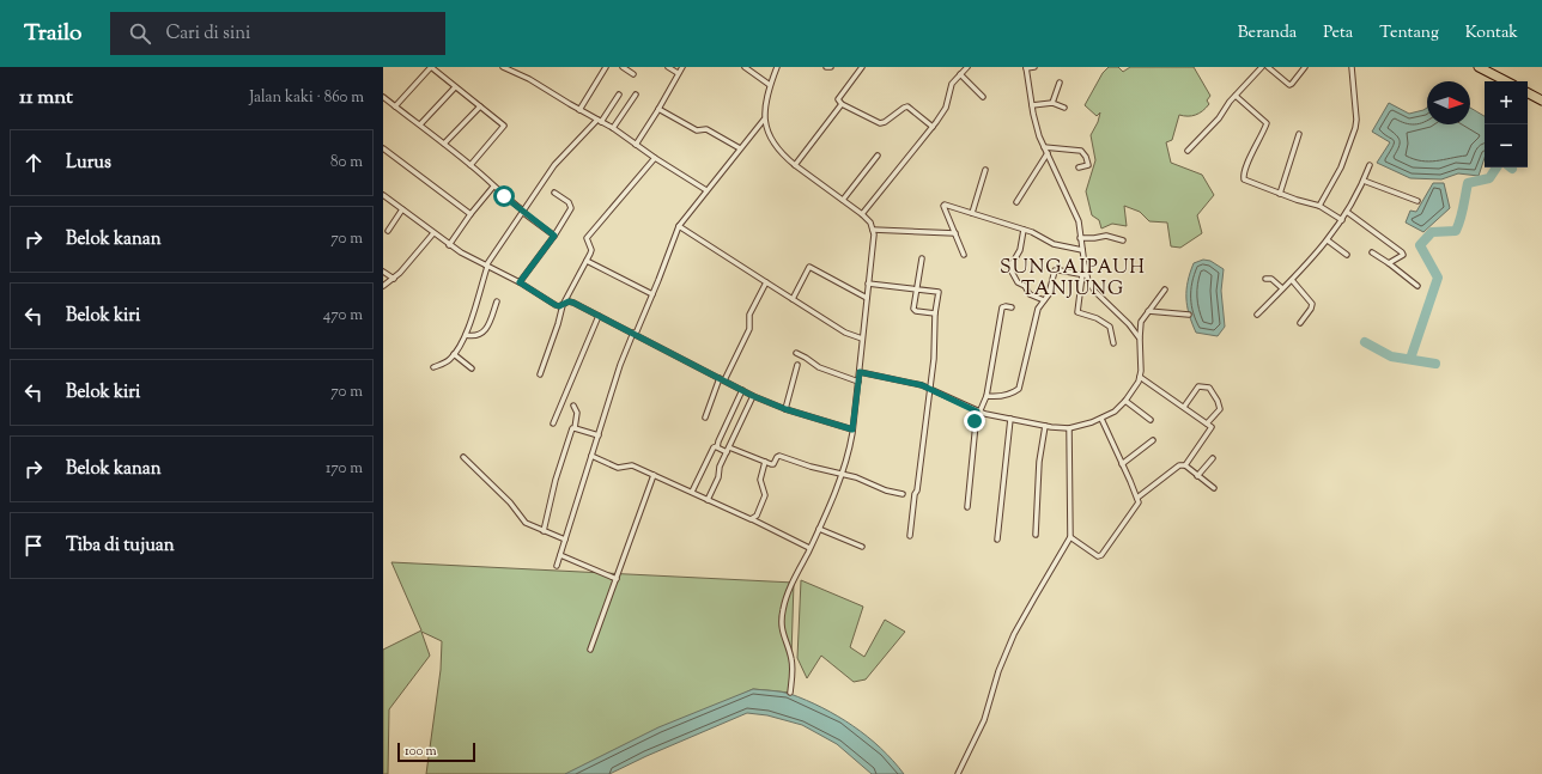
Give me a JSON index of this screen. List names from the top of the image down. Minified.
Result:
{"districts":["SUNGAIPAUH TANJUNG"],"scale_bar":"100 m","north":"right","page":{"header":"Trailo","search":"Cari di sini","nav":["Beranda","Peta","Tentang","Kontak"],"heading":["11 mnt","Jalan kaki · 860 m"],"map_buttons":["+","−"],"list":[["Lurus","80 m"],["Belok kanan","70 m"],["Belok kiri","470 m"],["Belok kiri","70 m"],["Belok kanan","170 m"],"Tiba di tujuan"],"scale":"100 m"}}
